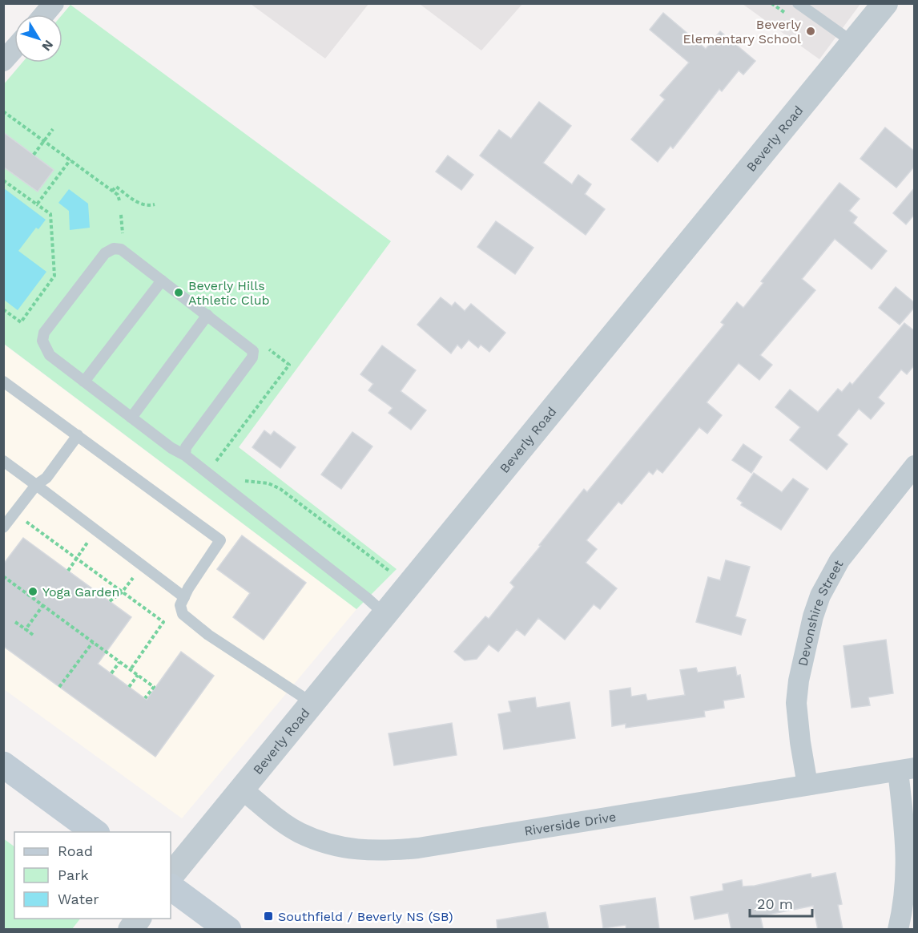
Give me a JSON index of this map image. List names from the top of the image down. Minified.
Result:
{"streets":{"street":["Beverly Road","Devonshire Street","Riverside Drive"]},"crossings":[["Beverly Road","Riverside Drive"],["Devonshire Street","Riverside Drive"]],"places":{"other":["Beverly Elementary School","Beverly Hills Athletic Club","Yoga Garden"],"transit":["Southfield / Beverly NS (SB)"]},"legend":["Road","Park","Water"],"scale_bar":"20 m","north":"bottom right"}
